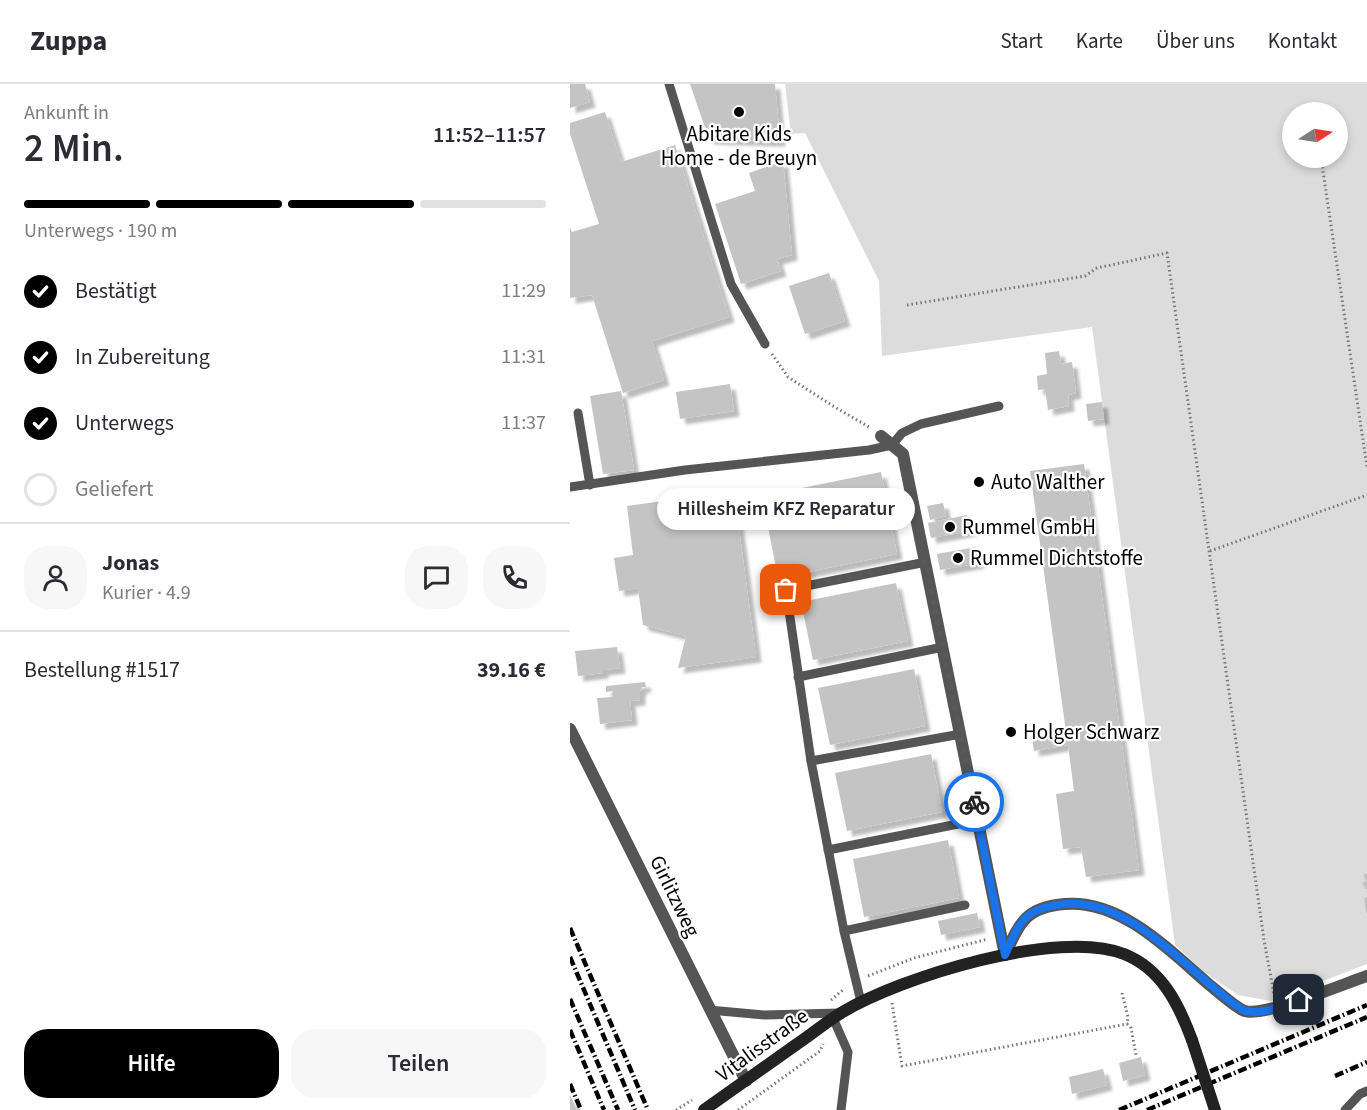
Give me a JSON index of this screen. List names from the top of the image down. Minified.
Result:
{"streets":{"street":["Girlitzweg","Vitalisstraße"]},"crossings":[["Girlitzweg","Vitalisstraße"]],"places":["Abitare Kids Home - de Breuyn","Auto Walther","Rummel GmbH","Rummel Dichtstoffe","Hillesheim KFZ Reparatur","Holger Schwarz"],"north":"right","page":{"header":"Zuppa","nav":["Start","Karte","Über uns","Kontakt"],"heading":["2 Min.","Ankunft in","11:52–11:57"],"panel":["Jonas","Kurier · 4.9","Bestellung #1517","39.16 €"],"bar":"Unterwegs · 190 m","list":[["Bestätigt","11:29"],["In Zubereitung","11:31"],["Unterwegs","11:37"],"Geliefert"],"bubble":"Hillesheim KFZ Reparatur","buttons":["Hilfe","Teilen"]}}
